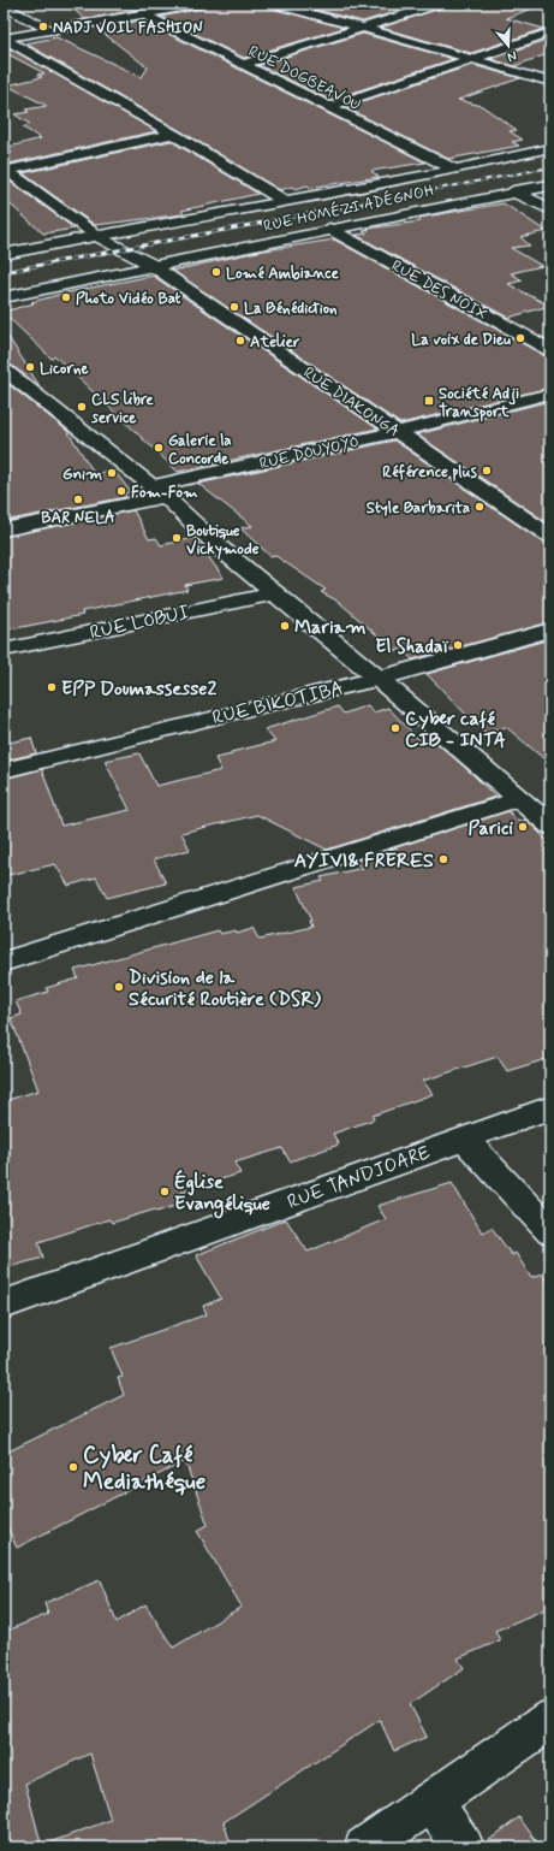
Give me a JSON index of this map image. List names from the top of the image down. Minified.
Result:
{"streets":{"street":["RUE DOGBEAVOU","RUE HOMÉZI ADÉGNOH","RUE DES NOIX","RUE DIAKONGA","RUE DOUYOYO","RUE LOBUI","RUE BIKOTIBA","RUE TANDJOARE"]},"crossings":[["RUE HOMÉZI ADÉGNOH","RUE DES NOIX"],["RUE HOMÉZI ADÉGNOH","RUE DIAKONGA"],["RUE DIAKONGA","RUE DOUYOYO"]],"places":{"other":["NADJ VOIL FASHION","Lomé Ambiance","Photo Vidéo Bat","La Bénédiction","La voix de Dieu","Atelier","Licorne","CLS libre service","Galerie la Concorde","Référence plus","Gnim","Fom-Fom","BAR NELA","Style Barbarita","Boutique Vickymode","Mariam","El Shadaï","EPP Doumassesse2","Cyber café CIB - INTA","Parici","AYIVI& FRERES","Division de la Sécurité Routière (DSR)","Église Evangélique","Cyber Café Mediathéque"],"transit":["Société Adji Transport"]},"north":"bottom"}
